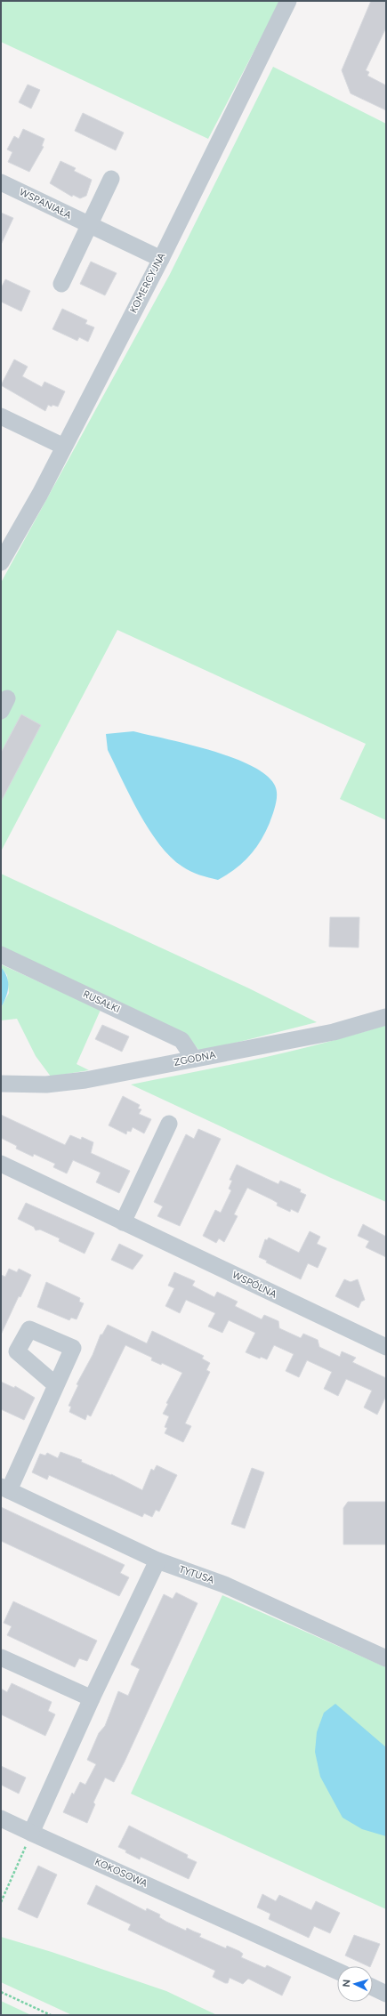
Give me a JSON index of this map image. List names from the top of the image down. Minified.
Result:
{"streets":{"street":["WSPANIAŁA","KOMERCYJNA","RUSAŁKI","ZGODNA","WSPÓLNA","TYTUSA","KOKOSOWA"]},"crossings":[["WSPANIAŁA","KOMERCYJNA"],["RUSAŁKI","ZGODNA"]],"north":"left"}
